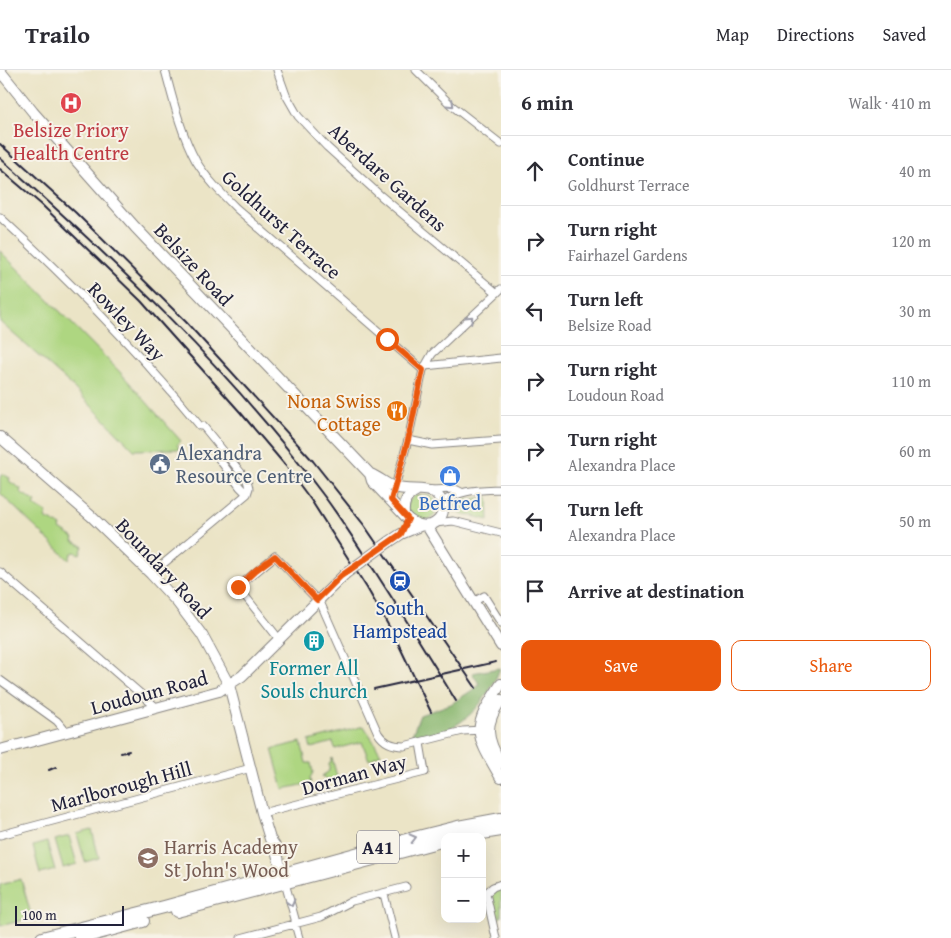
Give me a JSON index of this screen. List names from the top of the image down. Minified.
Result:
{"streets":{"highway":["A41"],"main road":["Belsize Road","Boundary Road","Loudoun Road"],"street":["Aberdare Gardens","Goldhurst Terrace","Rowley Way","Dorman Way","Marlborough Hill"]},"crossings":[["Belsize Road","Loudoun Road"],["Rowley Way","Boundary Road"],["Boundary Road","Loudoun Road"],["Boundary Road","Dorman Way"],["Boundary Road","Marlborough Hill"],["Boundary Road","A41"]],"places":{"hospital":["Belsize Priory Health Centre"],"restaurant":["Nona Swiss Cottage"],"public building":["Alexandra Resource Centre"],"shop":["Betfred"],"station":["South Hampstead"],"building":["Former All Souls church"],"school or university":["Harris Academy St John's Wood"]},"scale_bar":"100 m","page":{"header":"Trailo","nav":["Map","Directions","Saved"],"heading":["6 min","Walk · 410 m"],"list":[["Continue","Goldhurst Terrace","40 m"],["Turn right","Fairhazel Gardens","120 m"],["Turn left","Belsize Road","30 m"],["Turn right","Loudoun Road","110 m"],["Turn right","Alexandra Place","60 m"],["Turn left","Alexandra Place","50 m"],"Arrive at destination"],"buttons":["Save","Share"],"map_buttons":["+","−"],"scale":"100 m"}}
